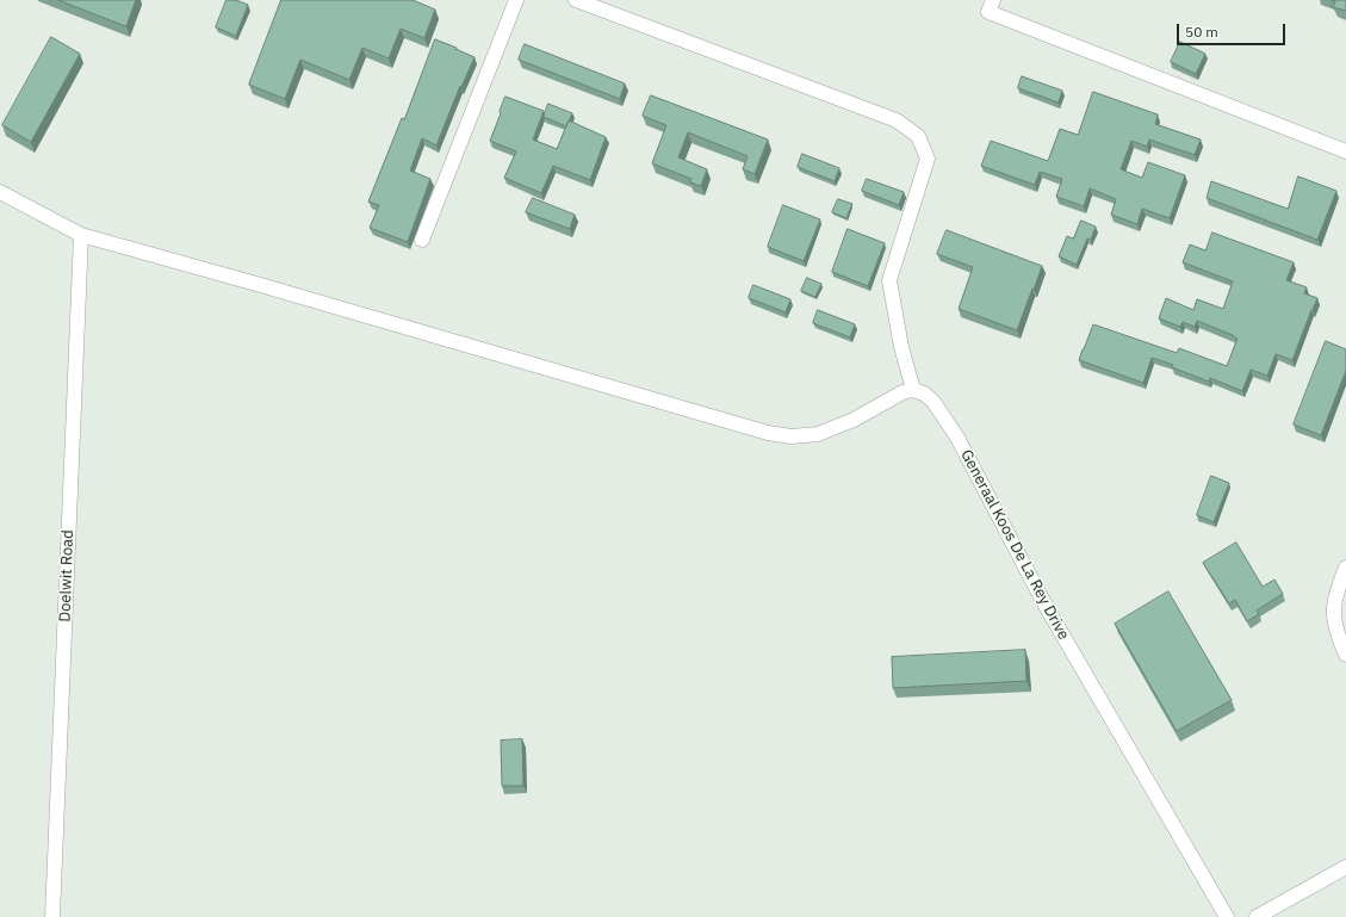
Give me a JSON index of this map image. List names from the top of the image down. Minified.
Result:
{"streets":{"street":["Generaal Koos De La Rey Drive","Doelwit Road"]},"scale_bar":"50 m"}
